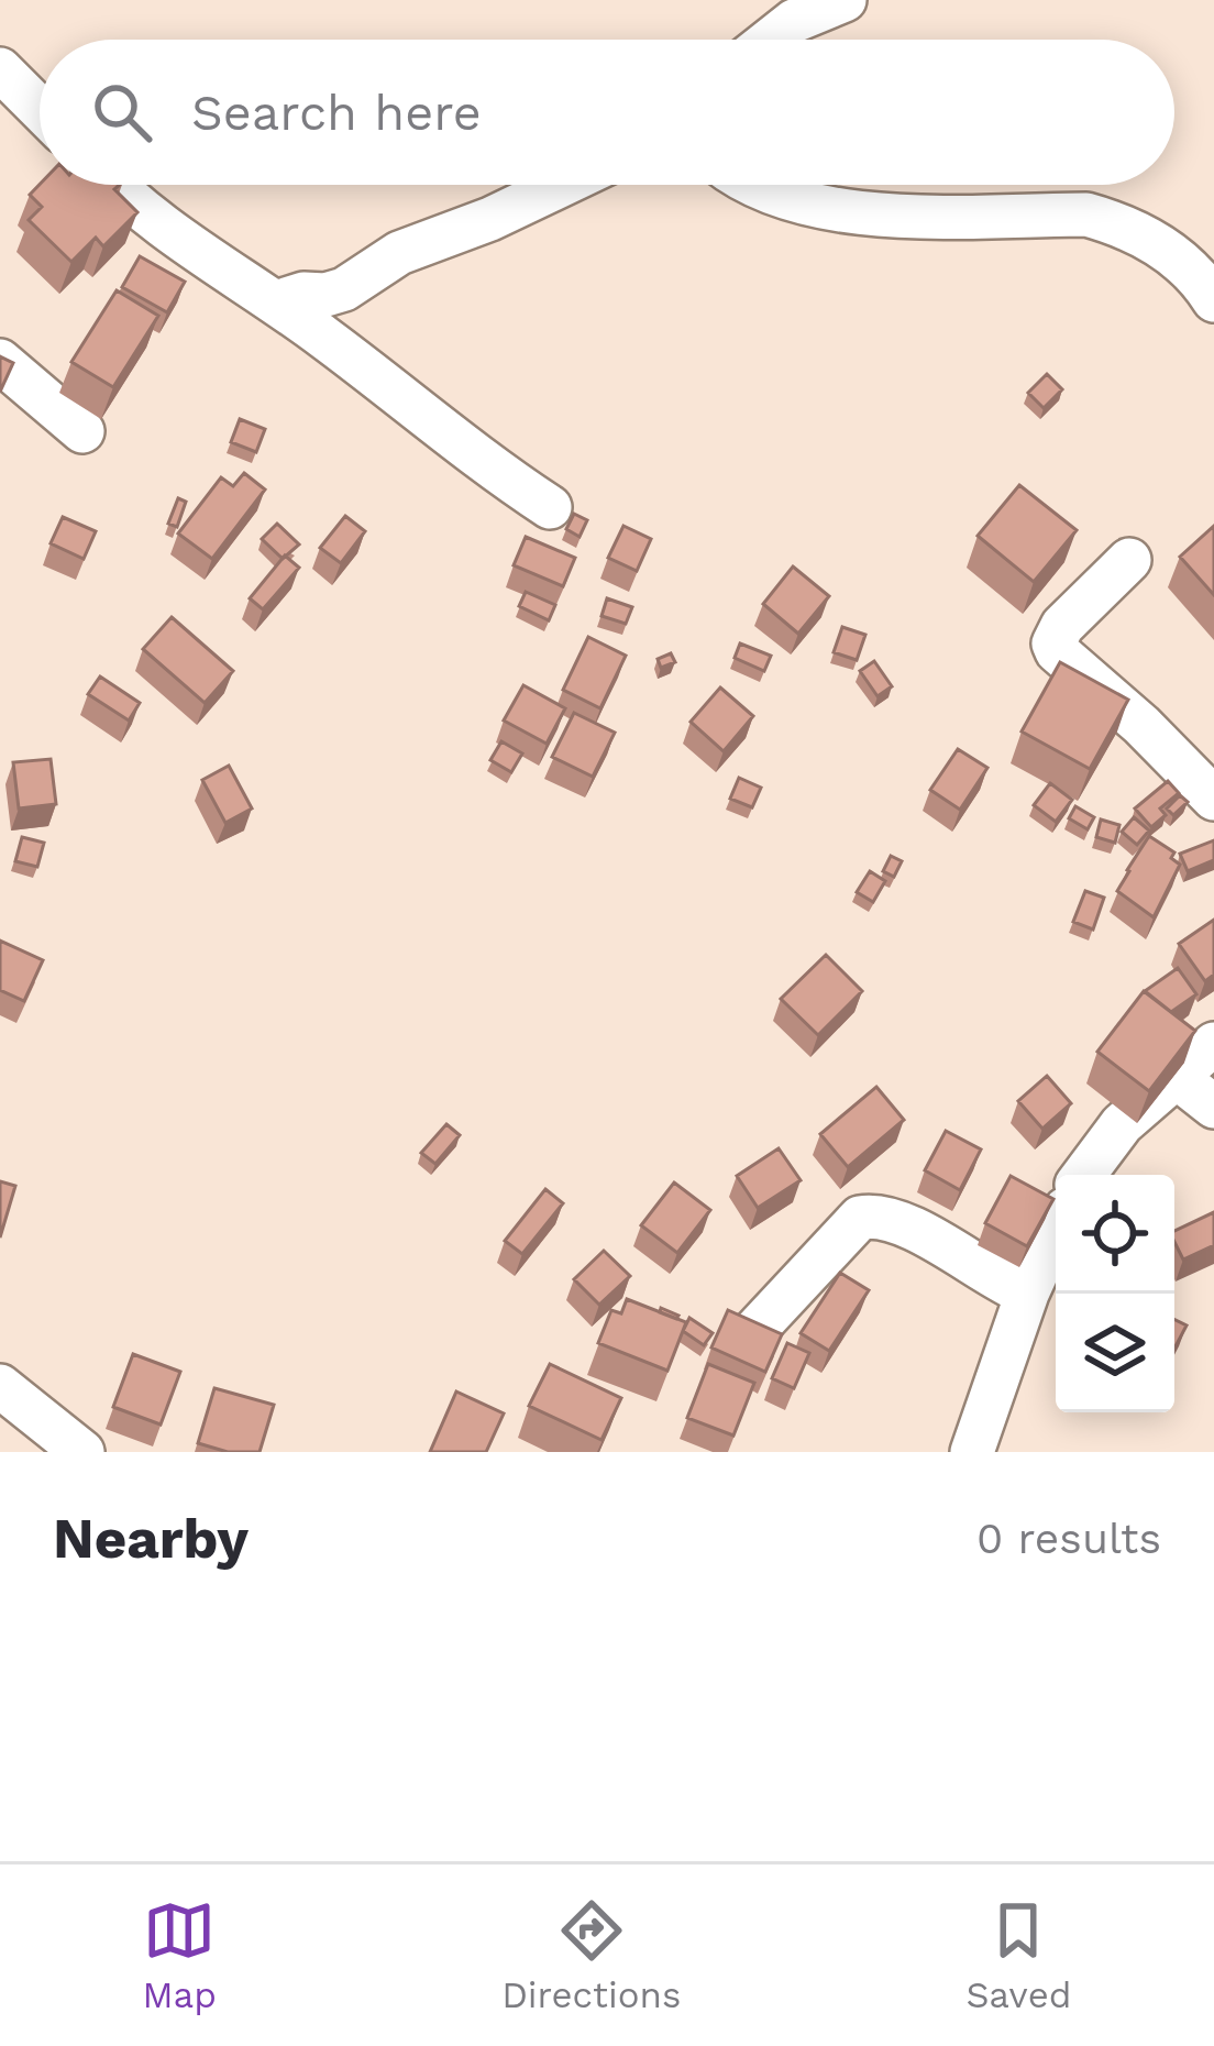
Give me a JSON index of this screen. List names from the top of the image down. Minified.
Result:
{"page":{"search":"Search here","heading":["Nearby","0 results"],"nav":["Map","Directions","Saved"]}}
